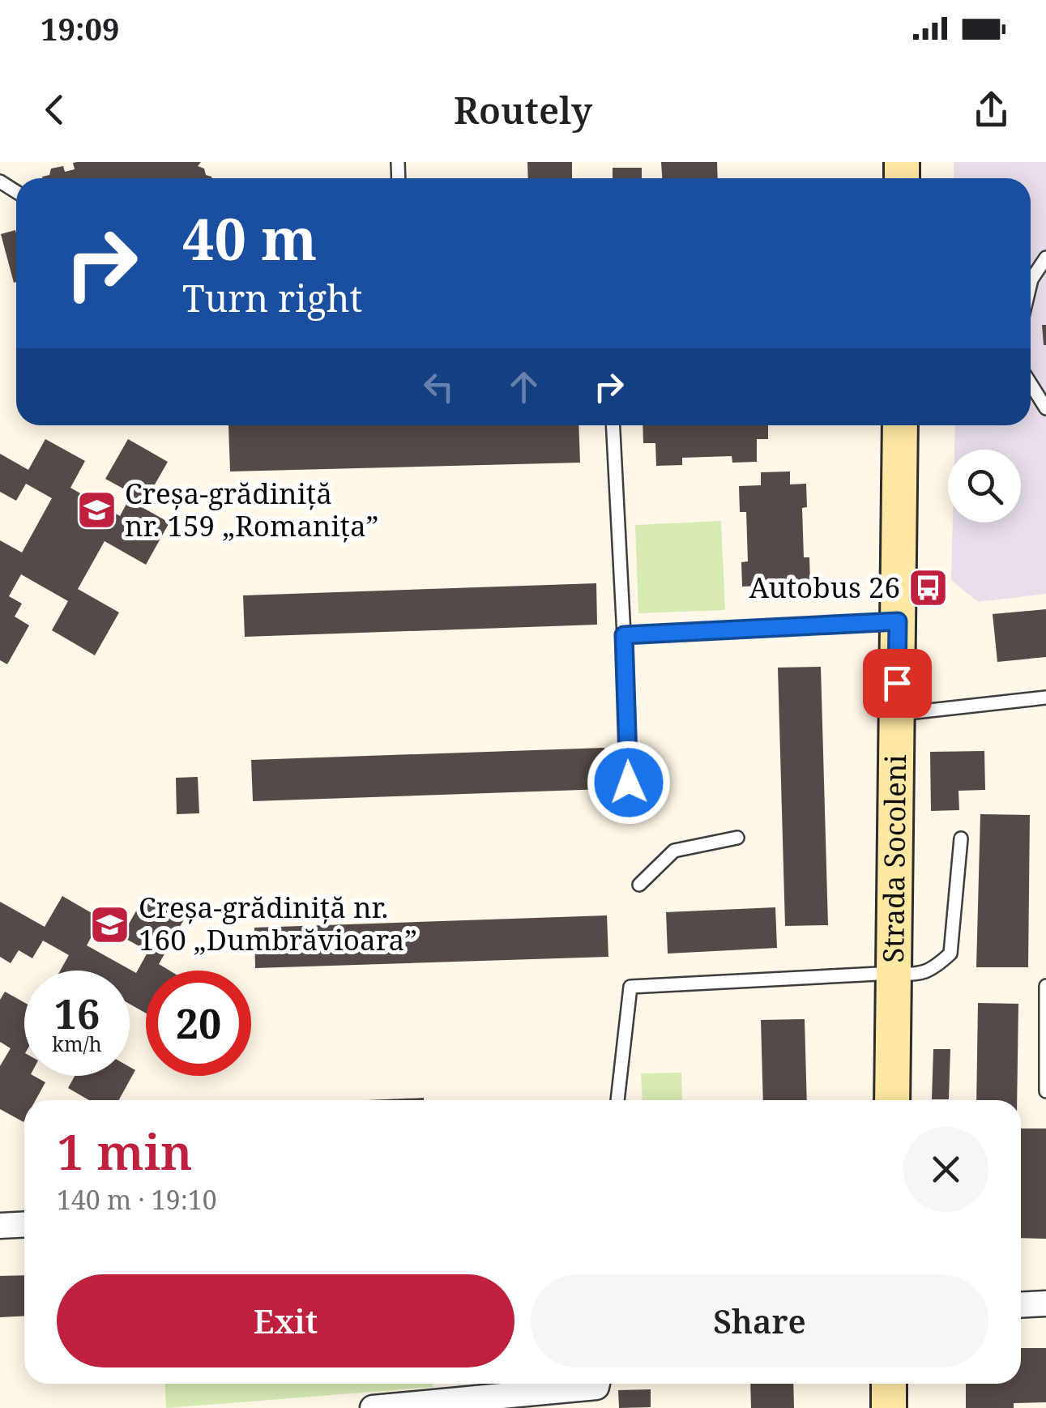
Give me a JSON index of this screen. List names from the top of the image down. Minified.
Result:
{"streets":{"main road":["Strada Socoleni"]},"places":{"school or university":["Creșa-grădiniță nr. 159 „Romanița”","Creșa-grădiniță nr. 160 „Dumbrăvioara”"],"bus stop":["Autobus 26"]},"page":{"status":"19:09","header":"Routely","turn":["40 m","Turn right"],"speed":"16 km/h","limit":"20","heading":["1 min","140 m · 19:10"],"buttons":["Exit","Share"]}}
